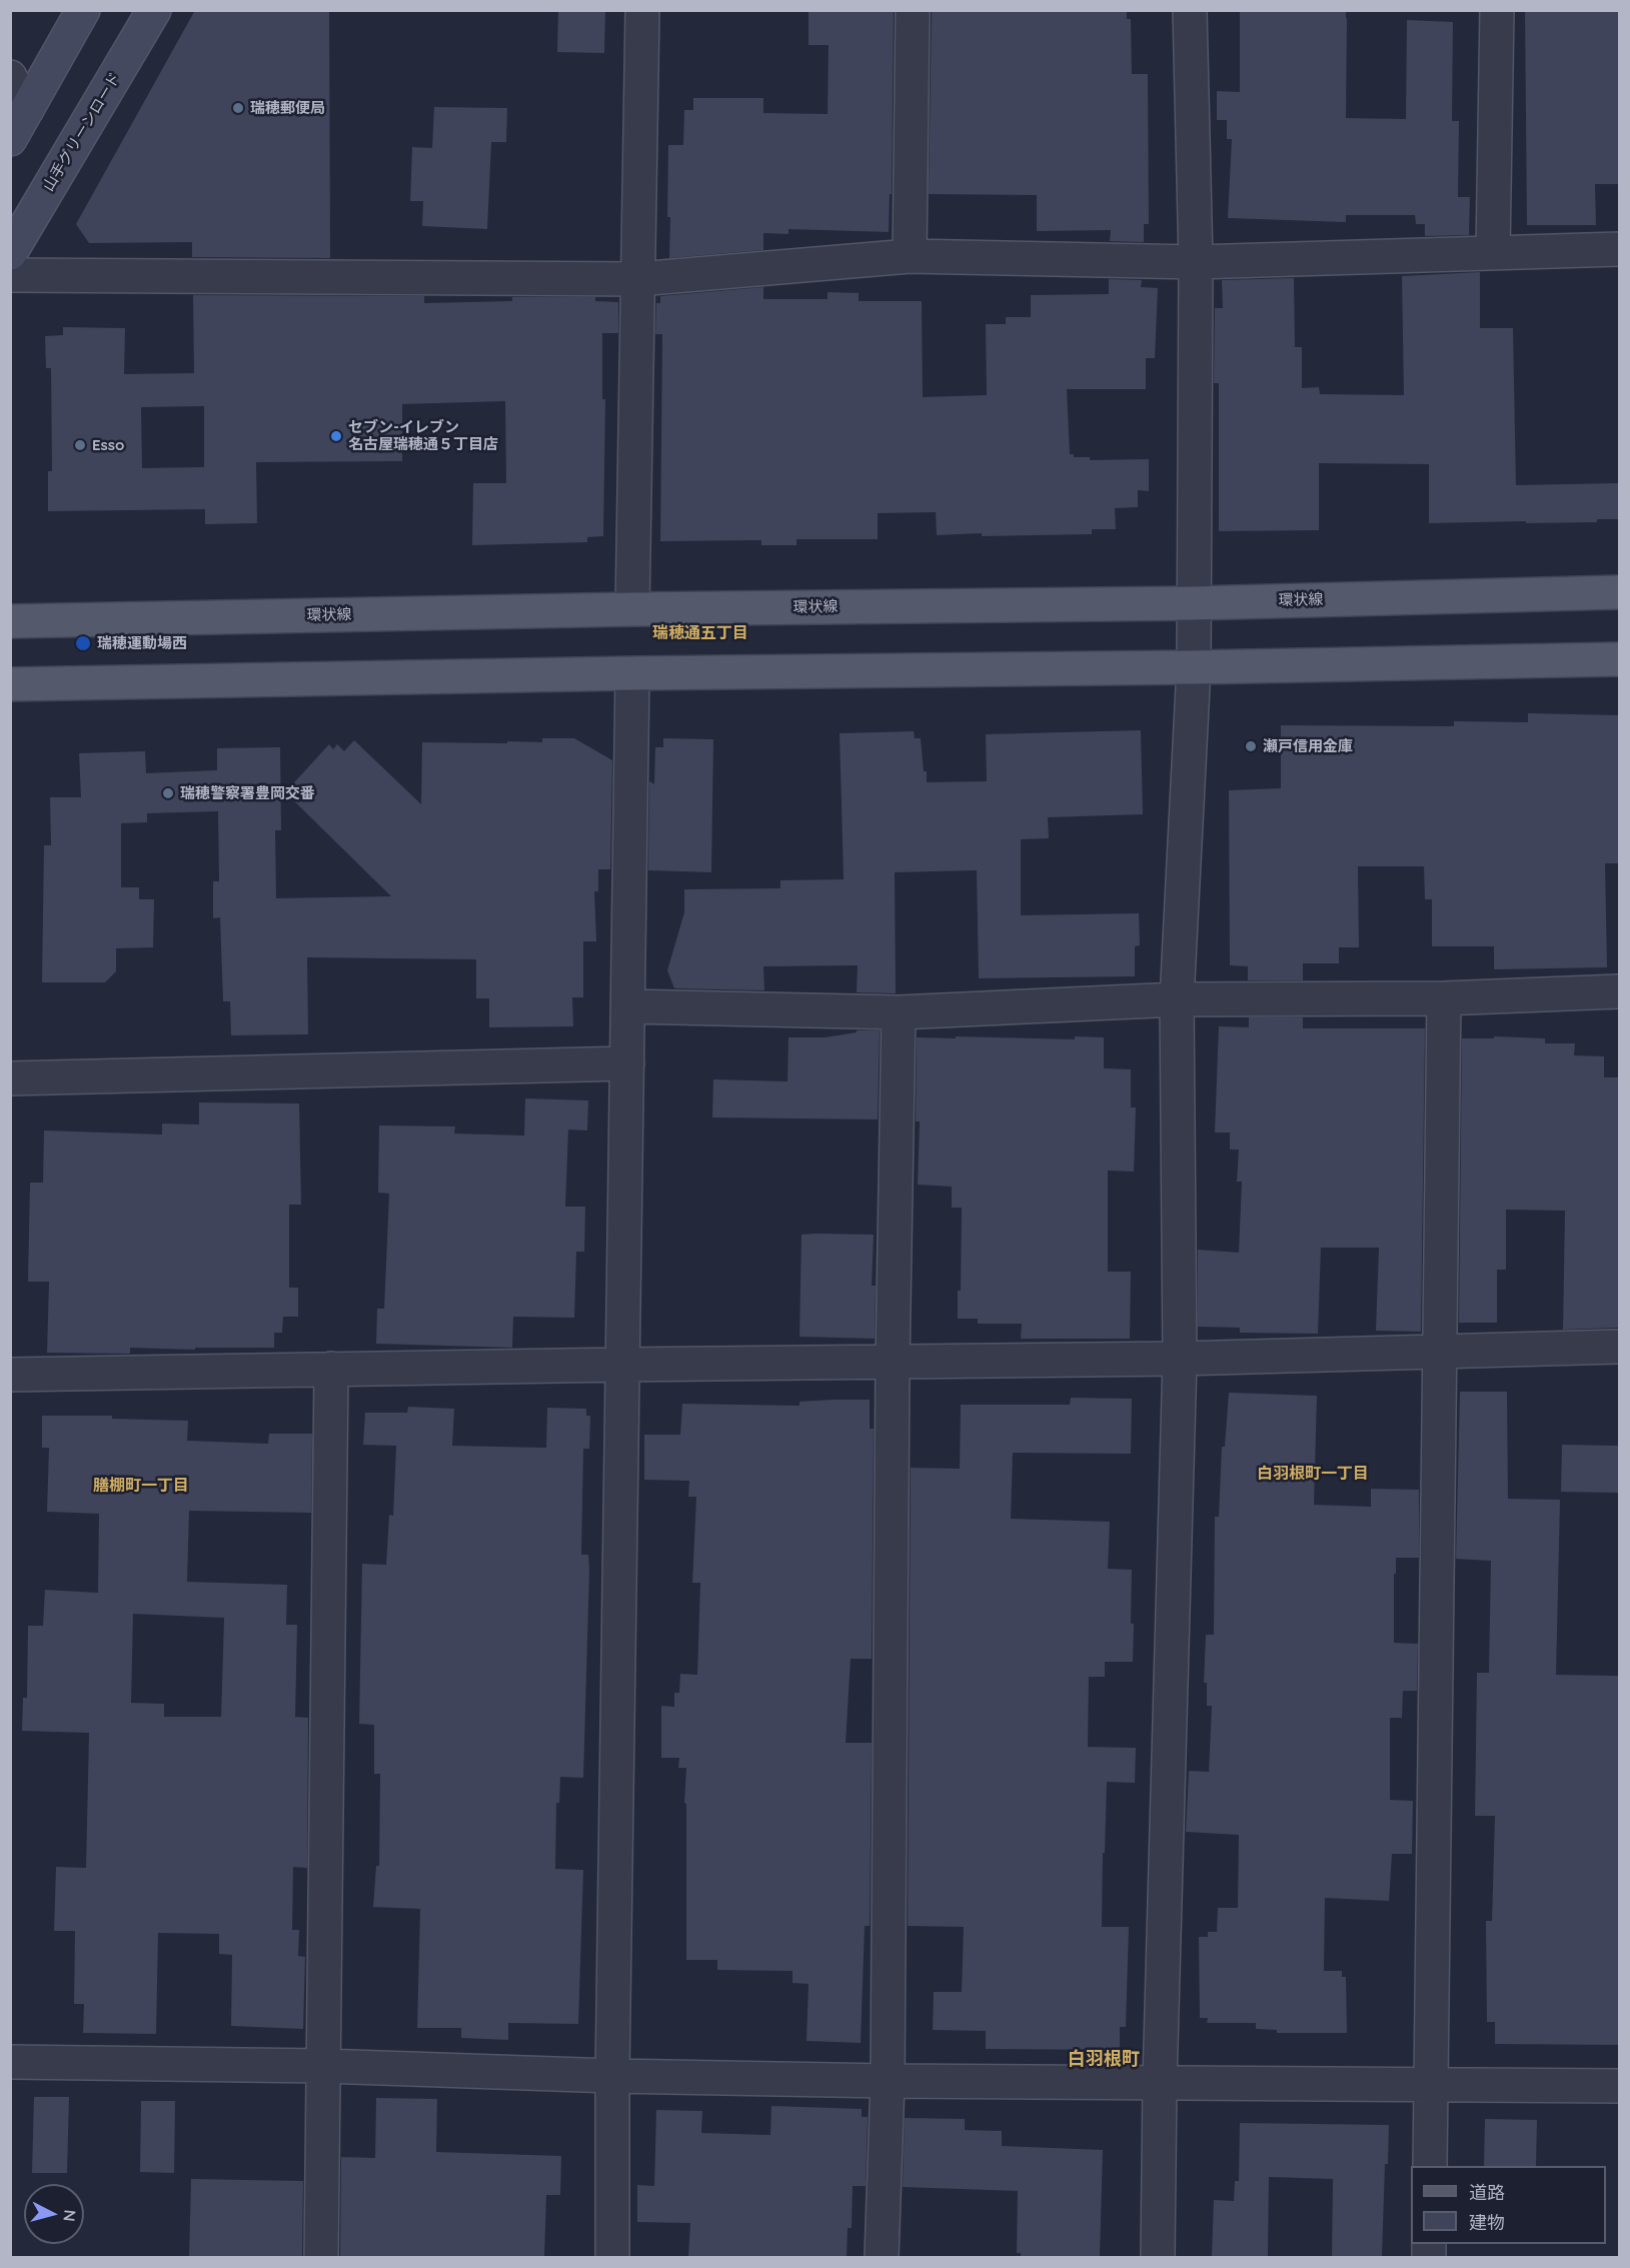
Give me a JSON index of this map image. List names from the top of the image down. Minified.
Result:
{"streets":{"main road":["環状線"],"street":["山手グリーンロード"]},"districts":["瑞穂通五丁目","白羽根町一丁目","膳棚町一丁目","白羽根町"],"places":["瑞穂郵便局","セブン-イレブン 名古屋瑞穂通５丁目店","Esso","瑞穂運動場西","瀬戸信用金庫","瑞穂警察署豊岡交番"],"legend":["道路","建物"],"north":"right"}
